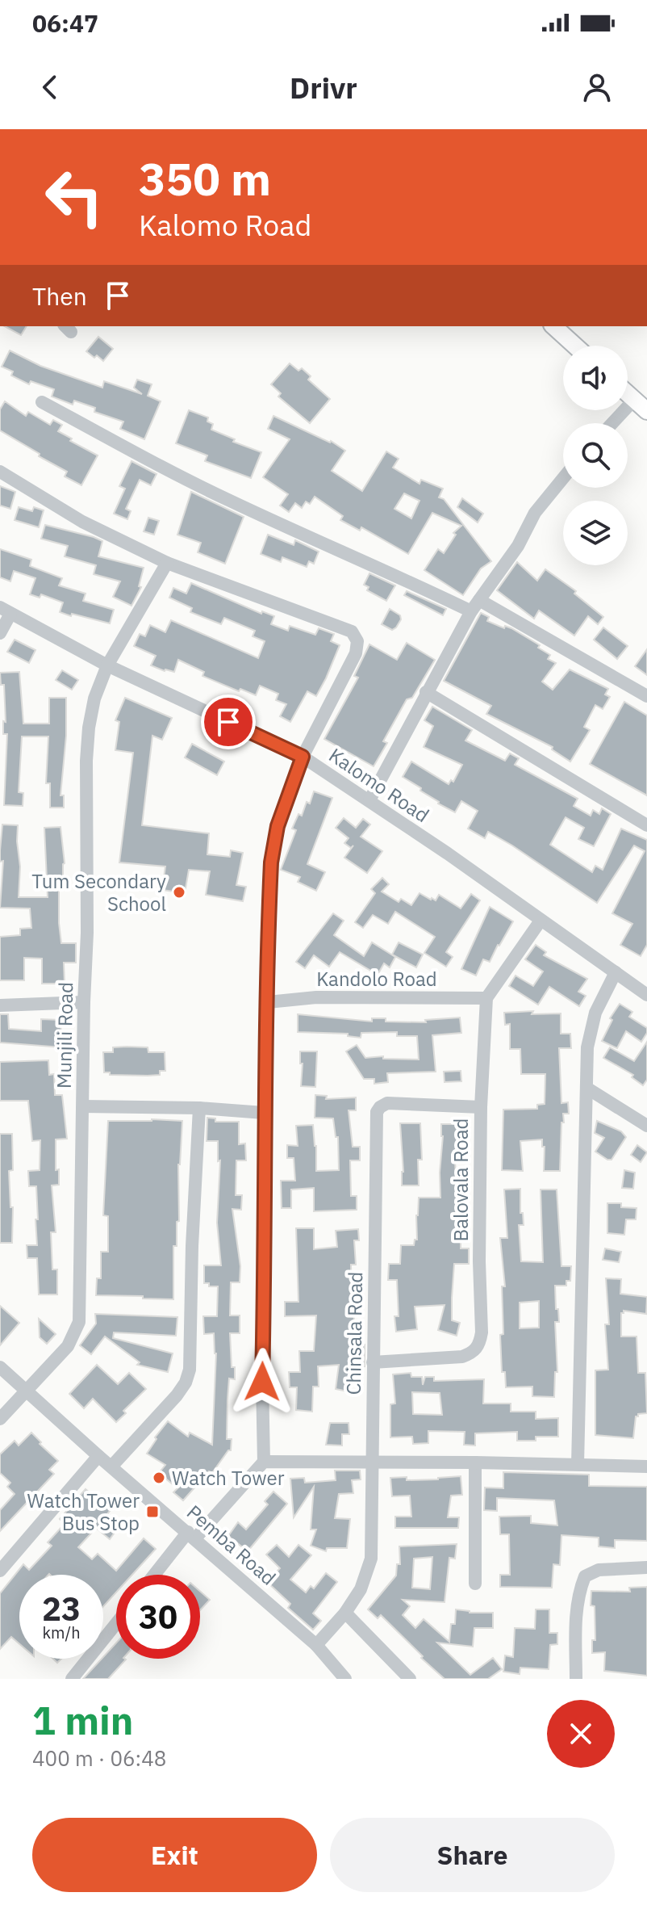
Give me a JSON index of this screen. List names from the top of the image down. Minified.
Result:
{"streets":{"street":["Kalomo Road","Kandolo Road","Munjili Road","Balovala Road","Chinsala Road","Pemba Road"]},"crossings":[["Kalomo Road","Munjili Road"],["Kandolo Road","Balovala Road"],["Munjili Road","Pemba Road"],["Balovala Road","Chinsala Road"],["Chinsala Road","Pemba Road"]],"places":{"other":["Tum Secondary School","Watch Tower"],"transit":["Watch Tower Bus Stop"]},"page":{"status":"06:47","header":"Drivr","turn":["350 m","Kalomo Road"],"then":"Then","speed":"23 km/h","limit":"30","heading":["1 min","400 m · 06:48"],"buttons":["Exit","Share"]}}
